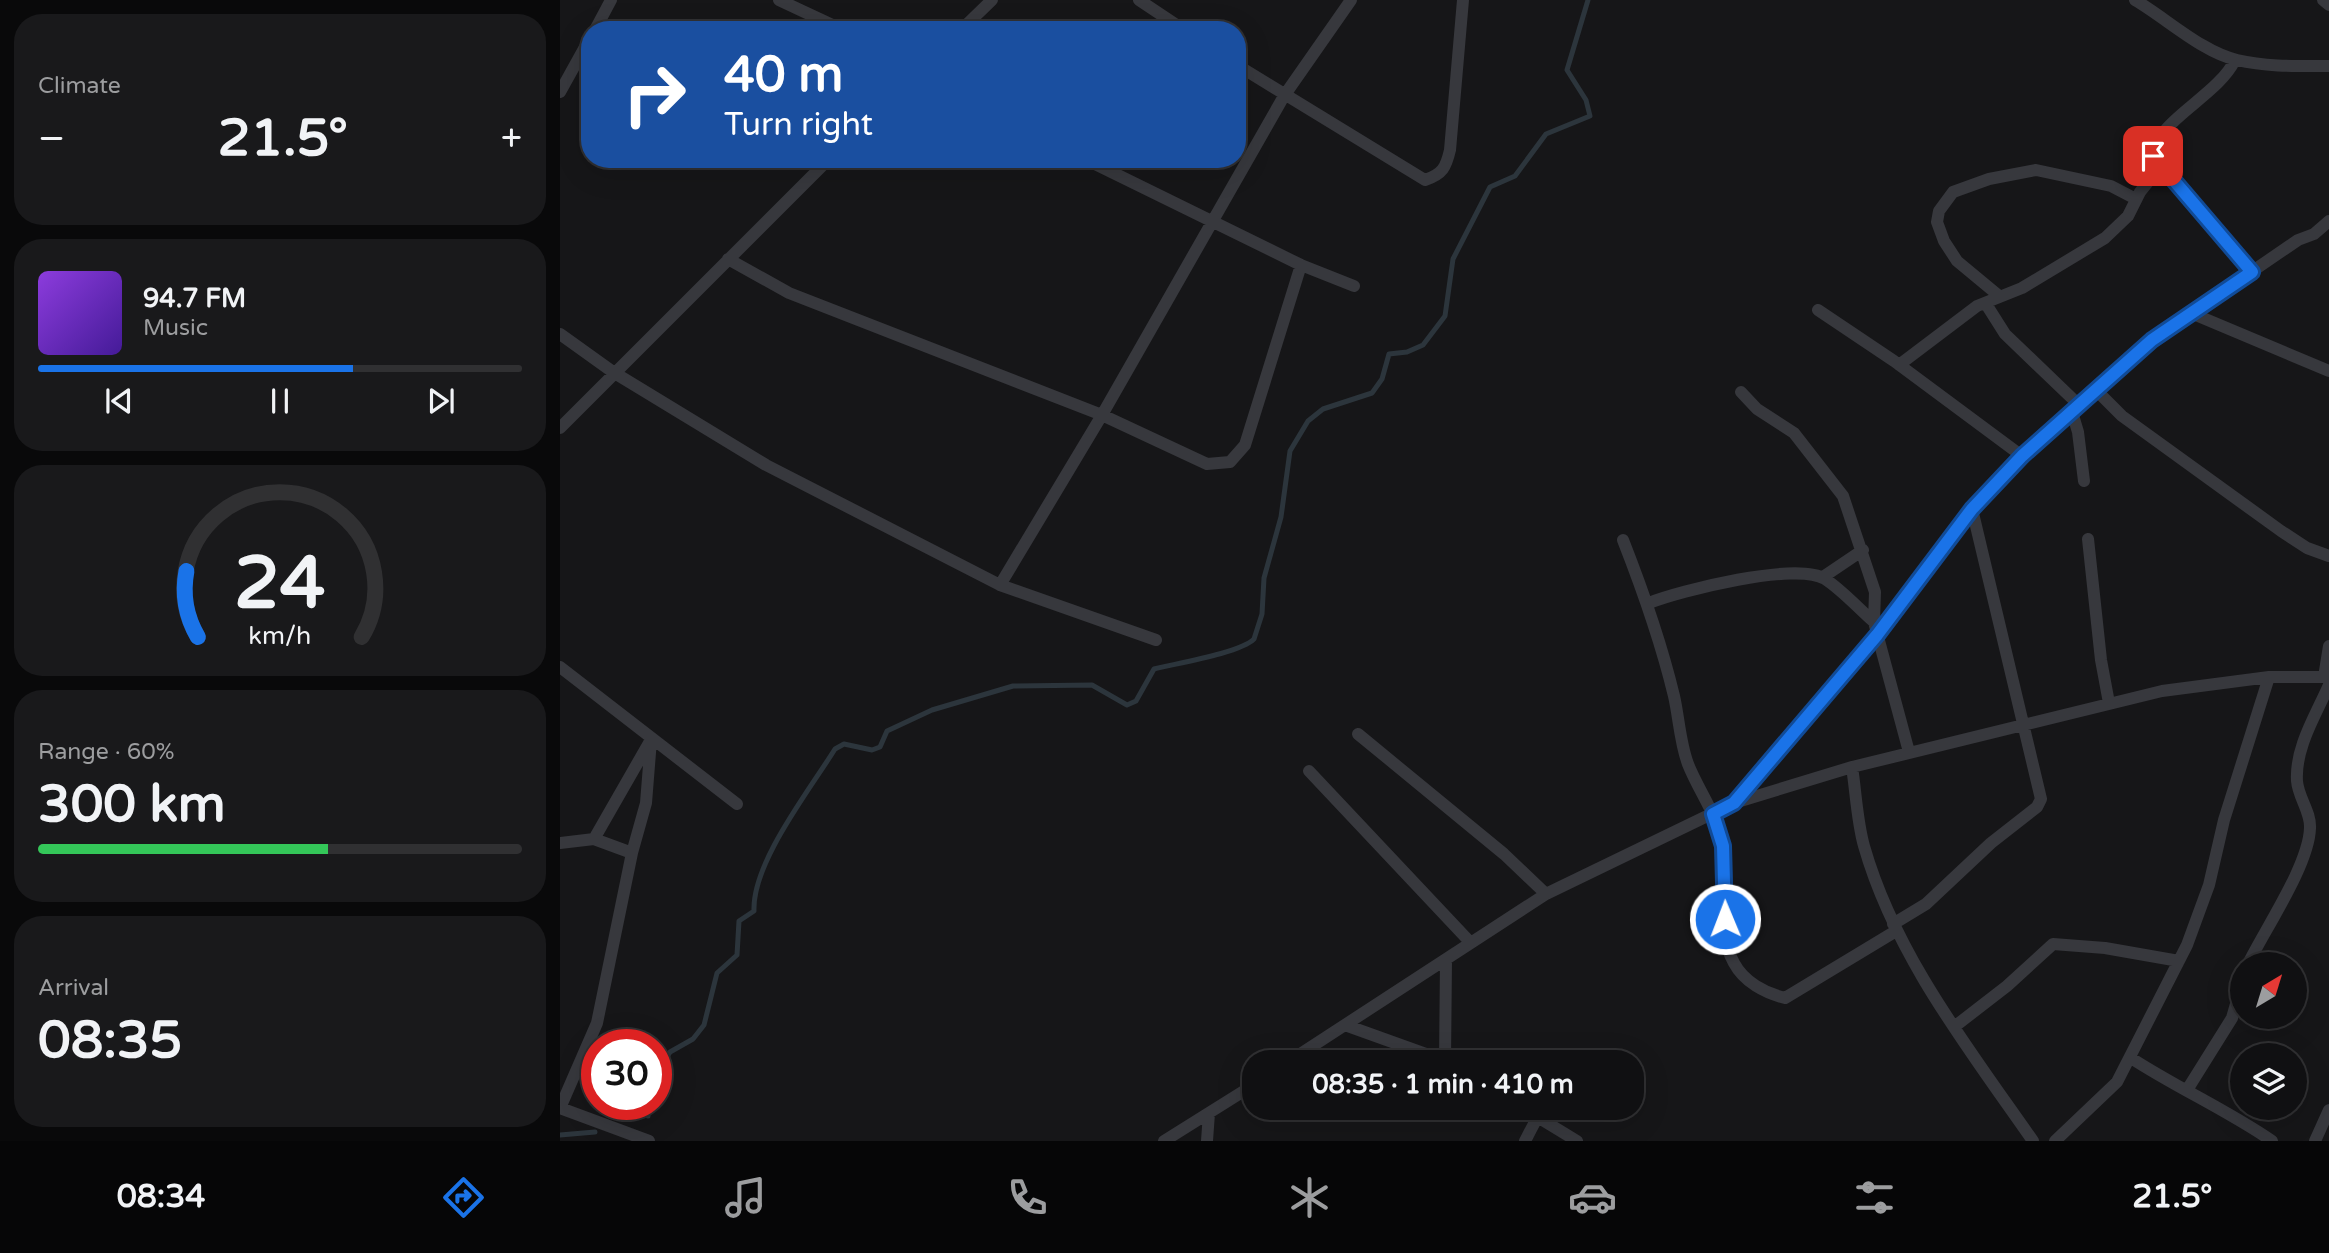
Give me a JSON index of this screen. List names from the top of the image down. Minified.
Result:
{"north":"top right","page":{"tile":["Climate",["Range · 60%","300 km"],["Arrival","08:35"]],"turn":["40 m","Turn right"],"heat":["−","21.5°","+"],"song":["94.7 FM","Music"],"limit":"30","trip":"08:35 · 1 min · 410 m","tabs":["08:34","21.5°"],"gauge":["24","km/h"]}}
